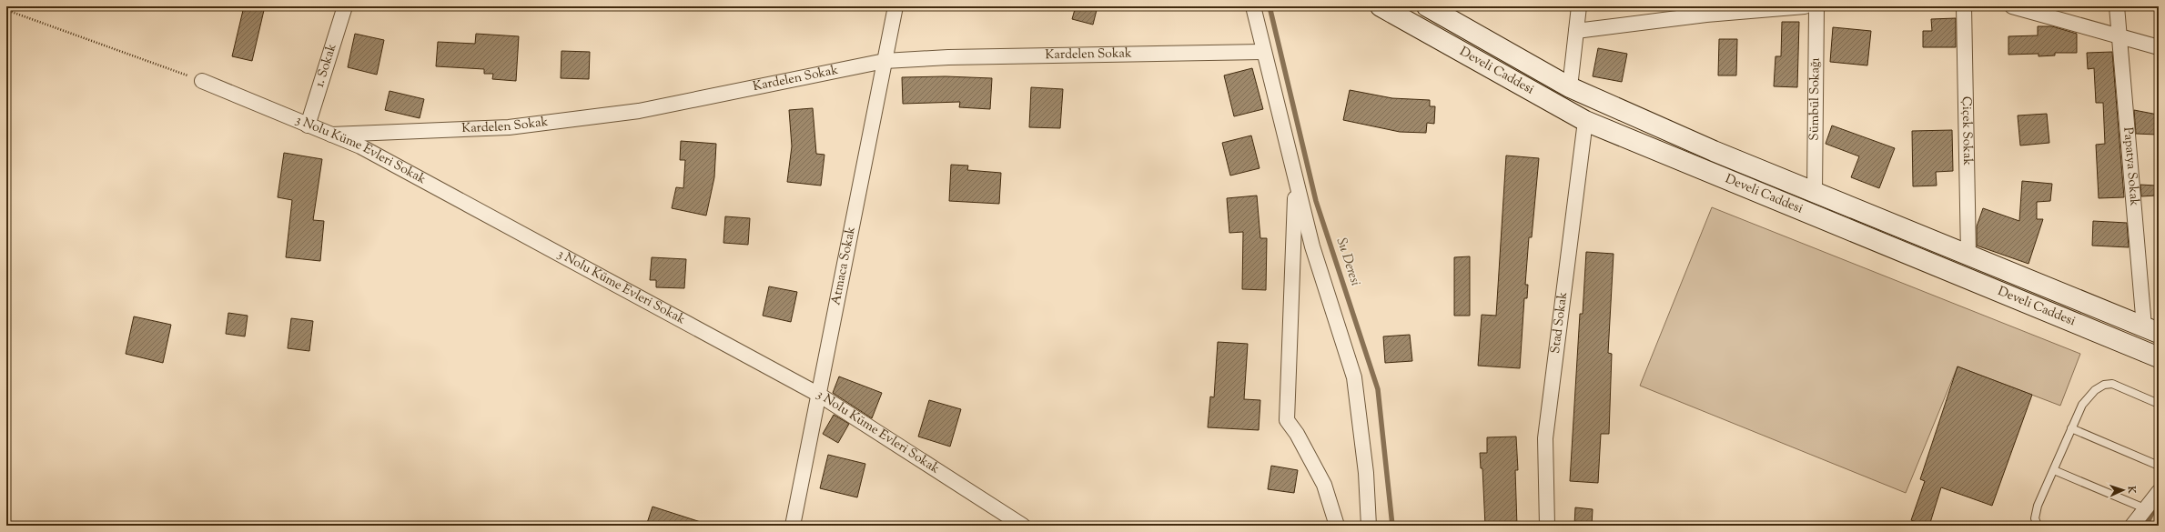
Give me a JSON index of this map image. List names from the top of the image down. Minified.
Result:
{"streets":{"main road":["Develi Caddesi"],"street":["Kardelen Sokak","1. Sokak","Sümbül Sokağı","Çiçek Sokak","3 Nolu Küme Evleri Sokak","Papatya Sokak","Atmaca Sokak","Stad Sokak"]},"crossings":[["Kardelen Sokak","3 Nolu Küme Evleri Sokak"],["Kardelen Sokak","Atmaca Sokak"],["1. Sokak","3 Nolu Küme Evleri Sokak"],["Develi Caddesi","Sümbül Sokağı"],["Develi Caddesi","Çiçek Sokak"],["Develi Caddesi","Papatya Sokak"],["Develi Caddesi","Stad Sokak"],["3 Nolu Küme Evleri Sokak","Atmaca Sokak"]],"water":["Su Deresi"],"north":"right"}
